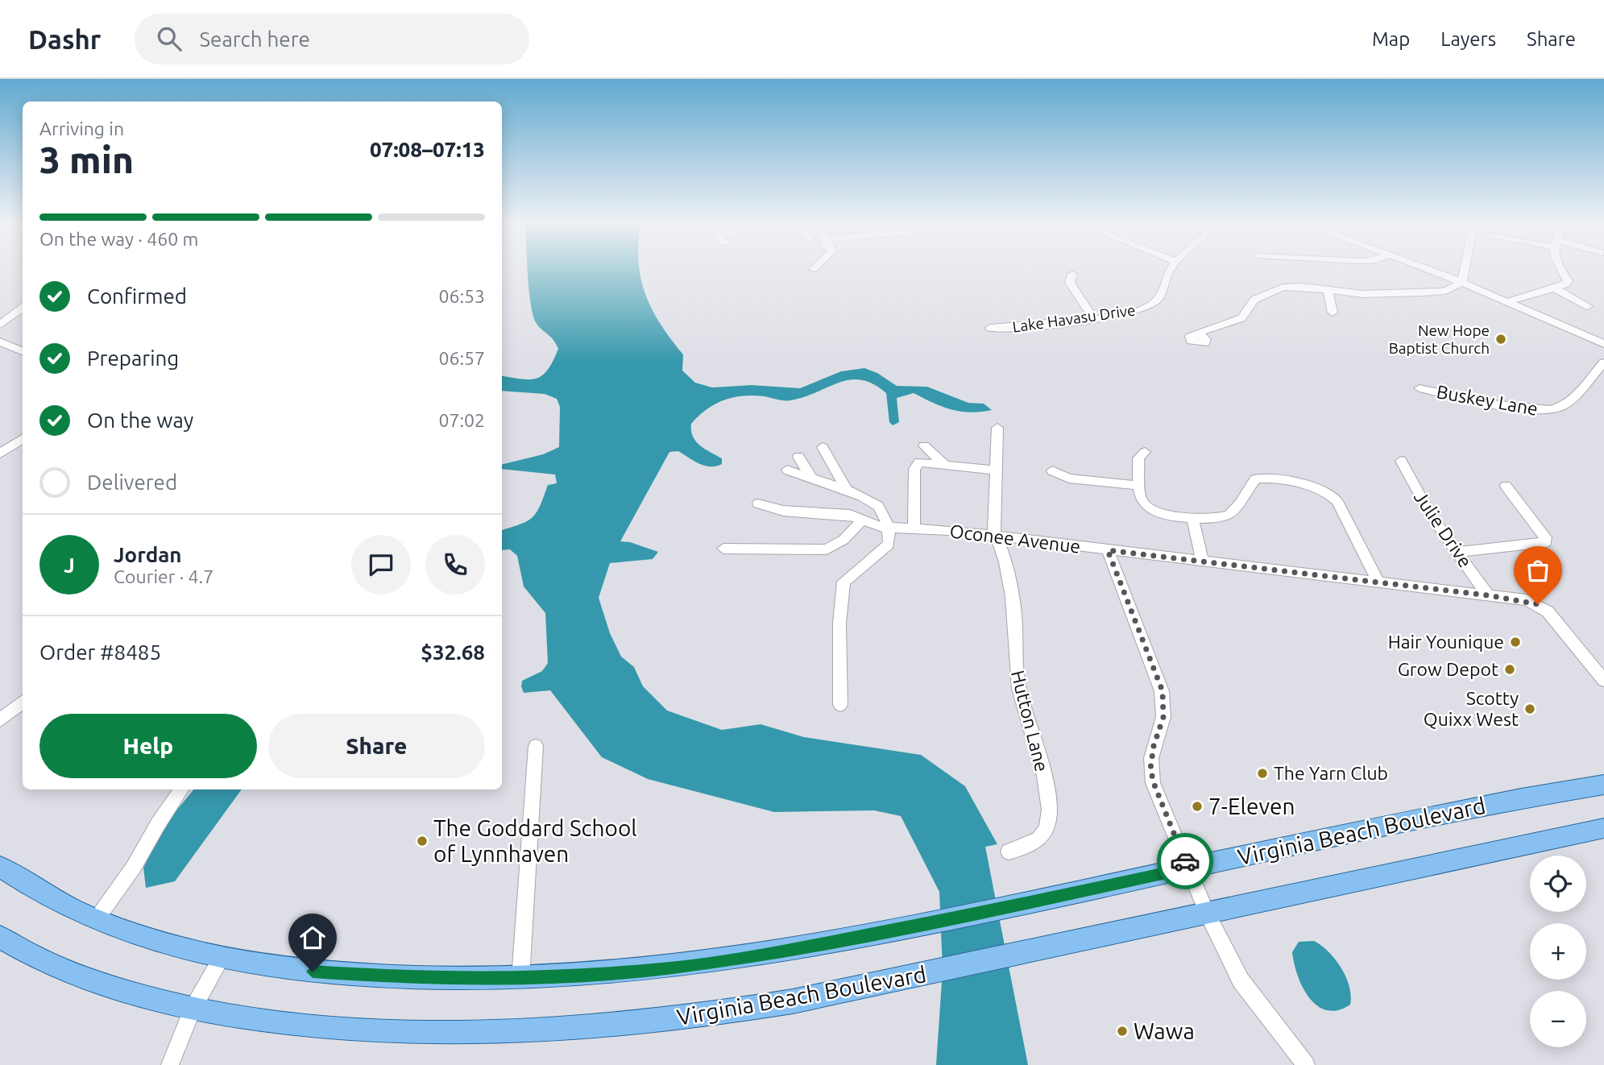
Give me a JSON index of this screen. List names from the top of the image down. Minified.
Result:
{"streets":{"main road":["Virginia Beach Boulevard"],"street":["Lake Havasu Drive","Buskey Lane","Julie Drive","Oconee Avenue","Hutton Lane"]},"crossings":[["Julie Drive","Oconee Avenue"],["Oconee Avenue","Hutton Lane"]],"places":["New Hope Baptist Church","Hair Younique","Grow Depot","Scotty Quixx West","The Yarn Club","7-Eleven","The Goddard School of Lynnhaven","Wawa"],"page":{"header":"Dashr","search":"Search here","nav":["Map","Layers","Share"],"heading":["3 min","Arriving in","07:08–07:13"],"panel":["Jordan","Courier · 4.7","Order #8485","$32.68"],"bar":"On the way · 460 m","list":[["Confirmed","06:53"],["Preparing","06:57"],["On the way","07:02"],"Delivered"],"round":"J","buttons":["Help","Share"],"map_buttons":["+","−"]}}
